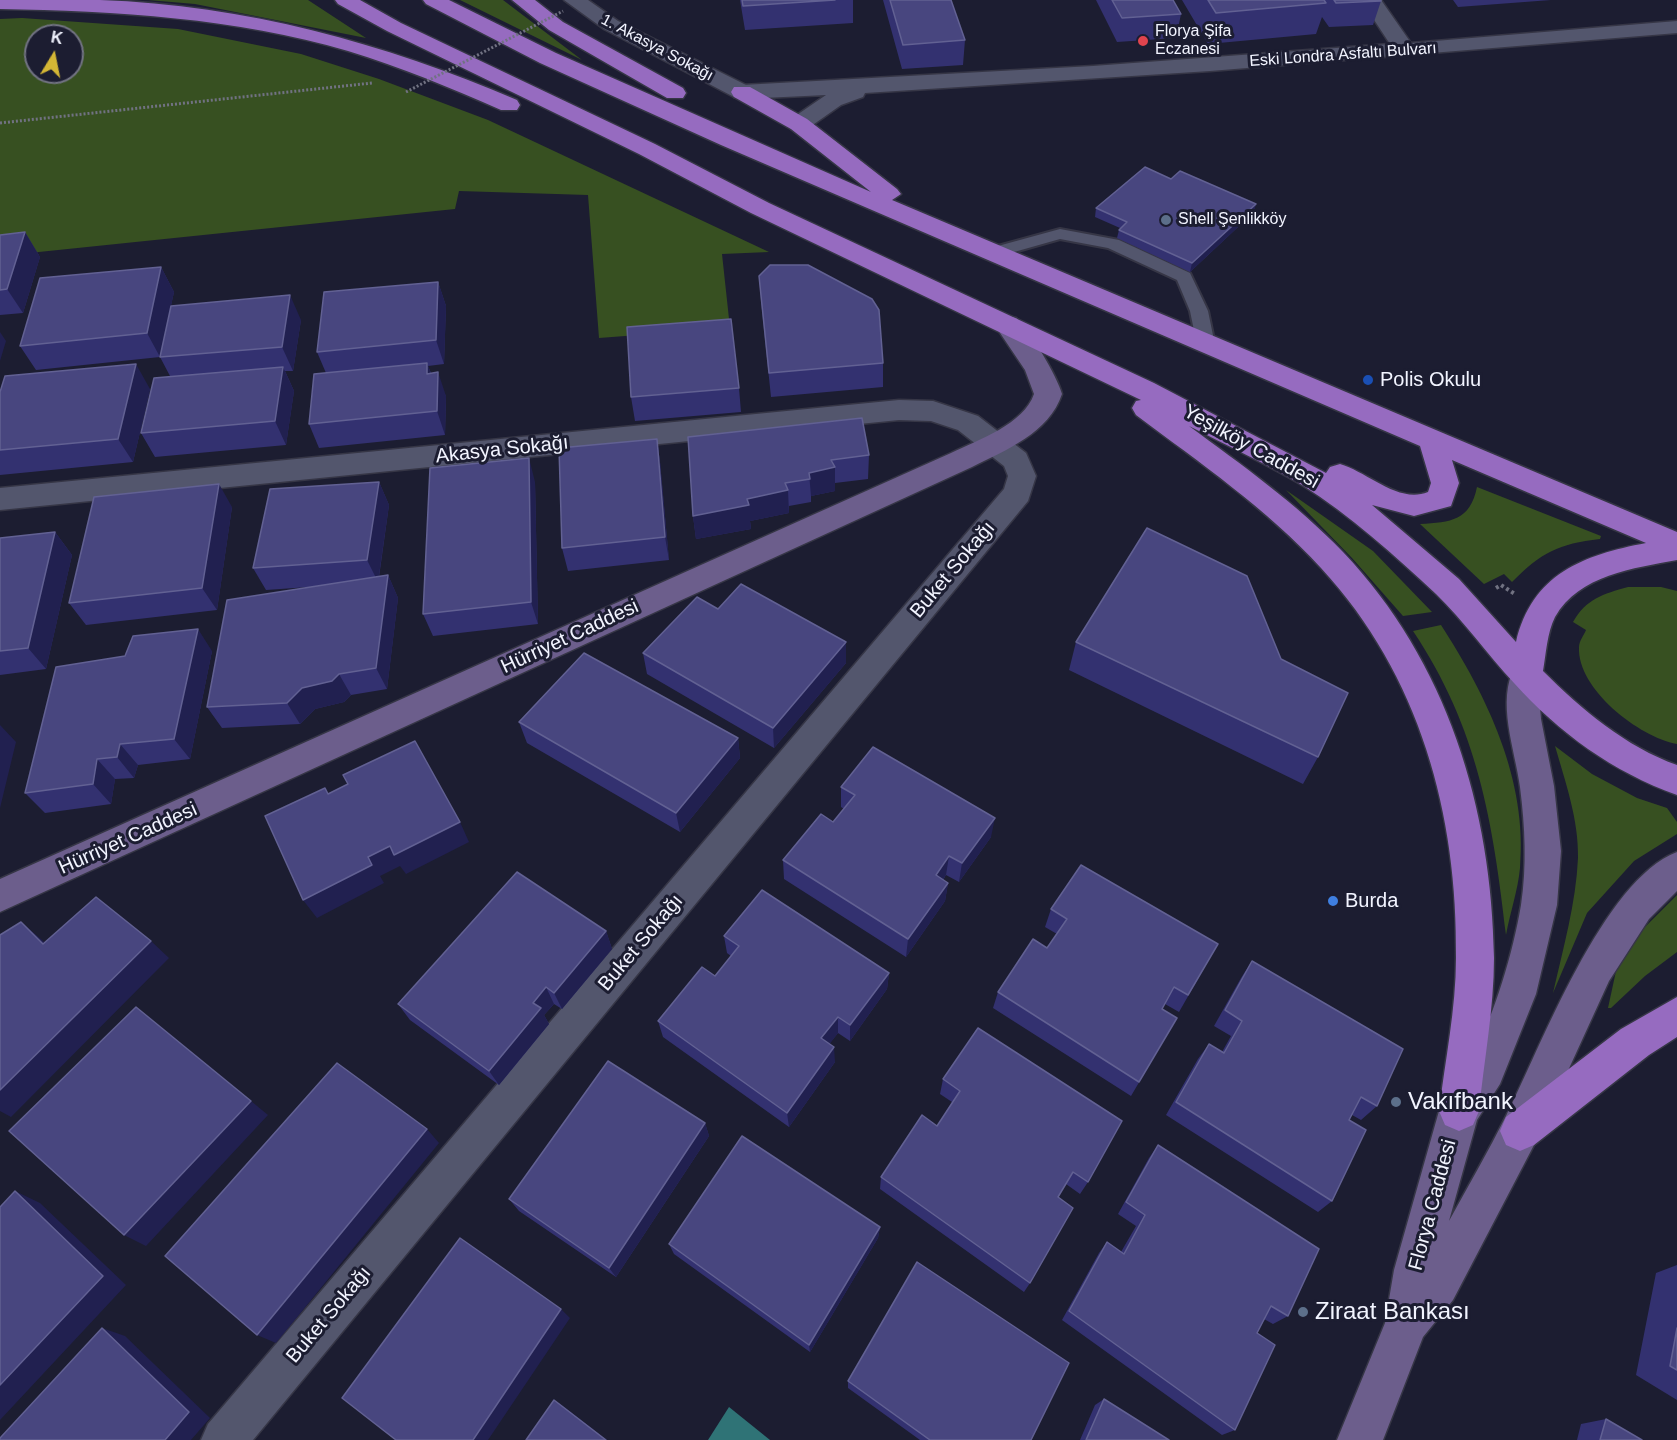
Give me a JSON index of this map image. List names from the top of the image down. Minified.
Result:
{"streets":{"highway":["Yeşilköy Caddesi"],"main road":["Hürriyet Caddesi","Florya Caddesi"],"street":["1. Akasya Sokağı","Eski Londra Asfaltı Bulvarı","Akasya Sokağı","Buket Sokağı"]},"crossings":[["Yeşilköy Caddesi","Hürriyet Caddesi"],["Yeşilköy Caddesi","Florya Caddesi"],["Akasya Sokağı","Buket Sokağı"],["Akasya Sokağı","Hürriyet Caddesi"],["Buket Sokağı","Hürriyet Caddesi"]],"places":["Florya Şifa Eczanesi","Shell Şenlikköy","Polis Okulu","Burda","Vakıfbank","Ziraat Bankası"],"north":"top"}
